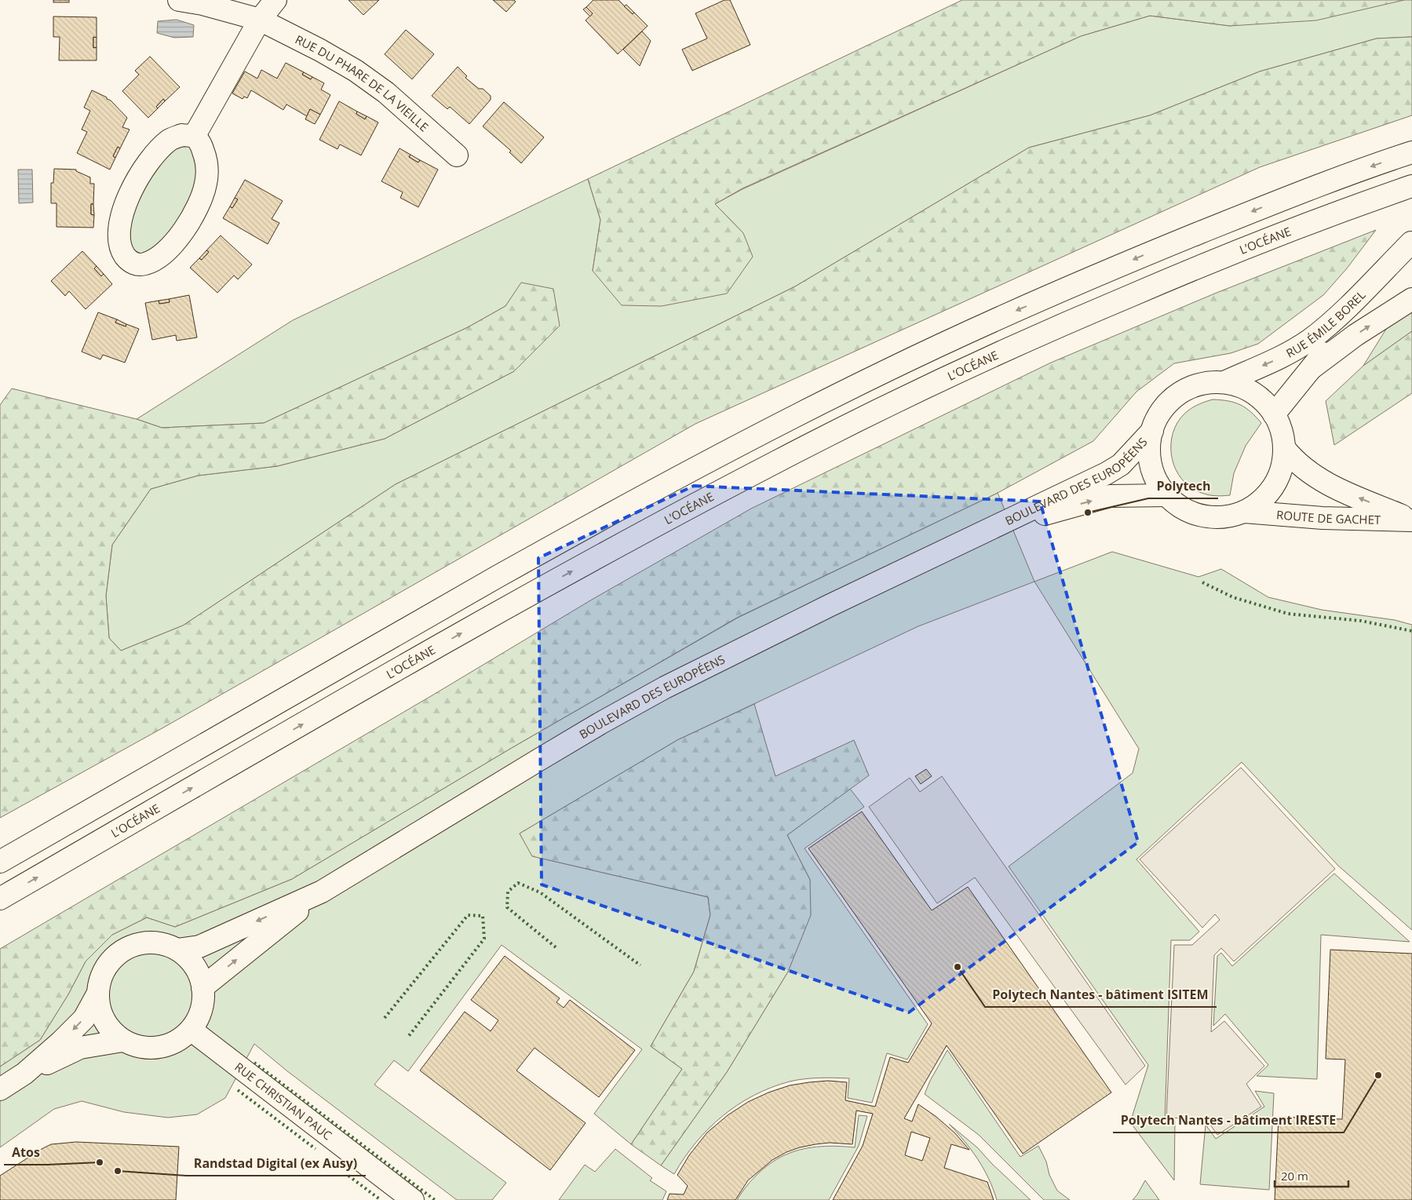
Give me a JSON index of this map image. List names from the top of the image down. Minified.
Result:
{"streets":{"main road":["RUE DU PHARE DE LA VIEILLE","L’OCÉANE","RUE ÉMILE BOREL","BOULEVARD DES EUROPÉENS","ROUTE DE GACHET","RUE CHRISTIAN PAUC"]},"crossings":[["RUE ÉMILE BOREL","BOULEVARD DES EUROPÉENS"],["RUE ÉMILE BOREL","ROUTE DE GACHET"],["BOULEVARD DES EUROPÉENS","ROUTE DE GACHET"],["BOULEVARD DES EUROPÉENS","RUE CHRISTIAN PAUC"]],"one_way":["ROUTE DE GACHET"],"places":["Polytech","Polytech Nantes - bâtiment ISITEM","Polytech Nantes - bâtiment IRESTE","Atos","Randstad Digital (ex Ausy)"],"scale_bar":"20 m"}
